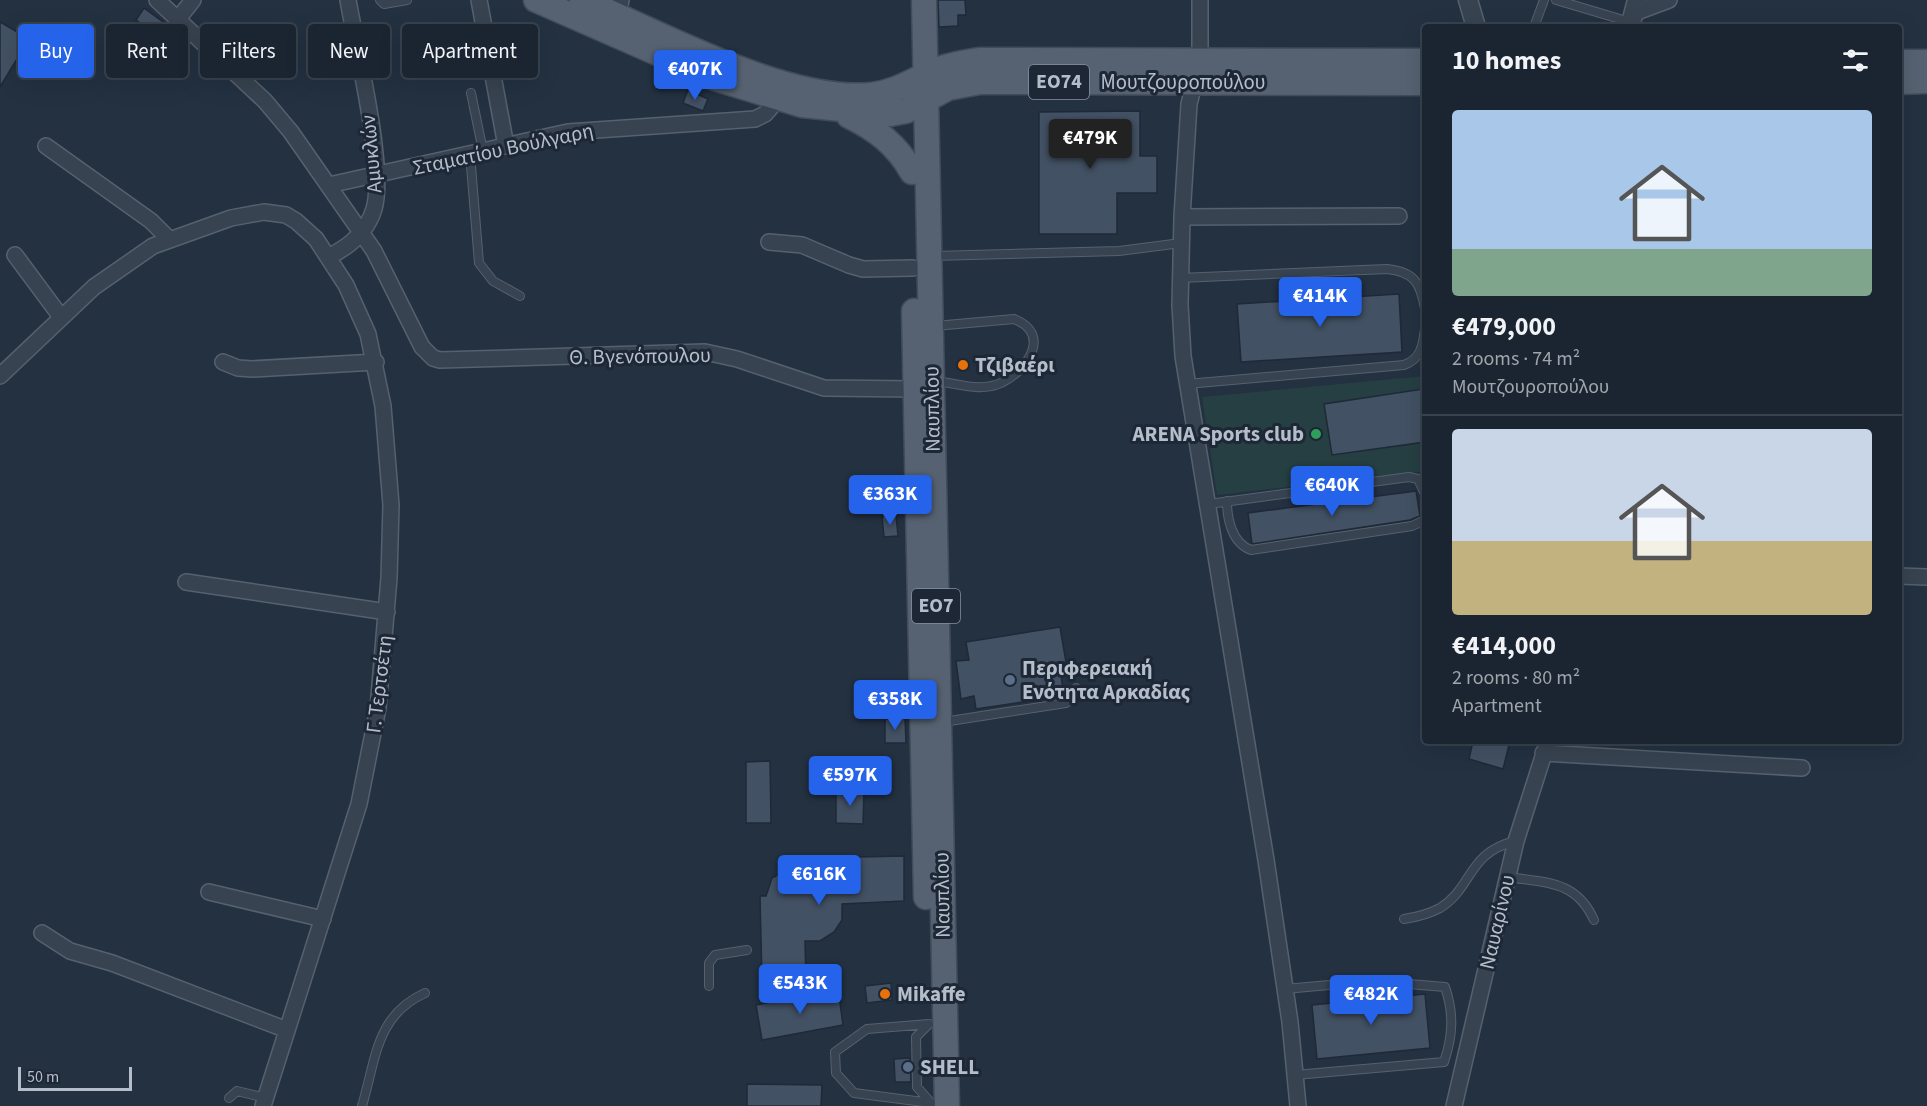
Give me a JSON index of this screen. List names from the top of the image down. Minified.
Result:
{"streets":{"main road":["ΕΟ74","Μουτζουροπούλου","Ναυπλίου","ΕΟ7"],"street":["Σταματίου Βούλγαρη","Αμυκλών","Θ. Βγενόπουλου","Γ. Τερτσέτη","Ναυαρίνου"]},"crossings":[["Μουτζουροπούλου","Ναυπλίου"],["Σταματίου Βούλγαρη","Αμυκλών"],["Αμυκλών","Θ. Βγενόπουλου"],["Θ. Βγενόπουλου","Ναυπλίου"]],"places":["Τζιβαέρι","ARENA Sports club","Περιφερειακή Ενότητα Αρκαδίας","Mikaffe","SHELL"],"scale_bar":"50 m","page":{"chip":["Buy","Rent","Filters","New","Apartment"],"heading":"10 homes","price":["€407K","€479K","€414K","€640K","€363K","€358K","€597K","€616K","€543K","€482K"],"list":[{"name":"€479,000","note":"2 rooms · 74 m² · Μουτζουροπούλου"},{"name":"€414,000","note":"2 rooms · 80 m² · Apartment"}],"scale":"50 m"}}
